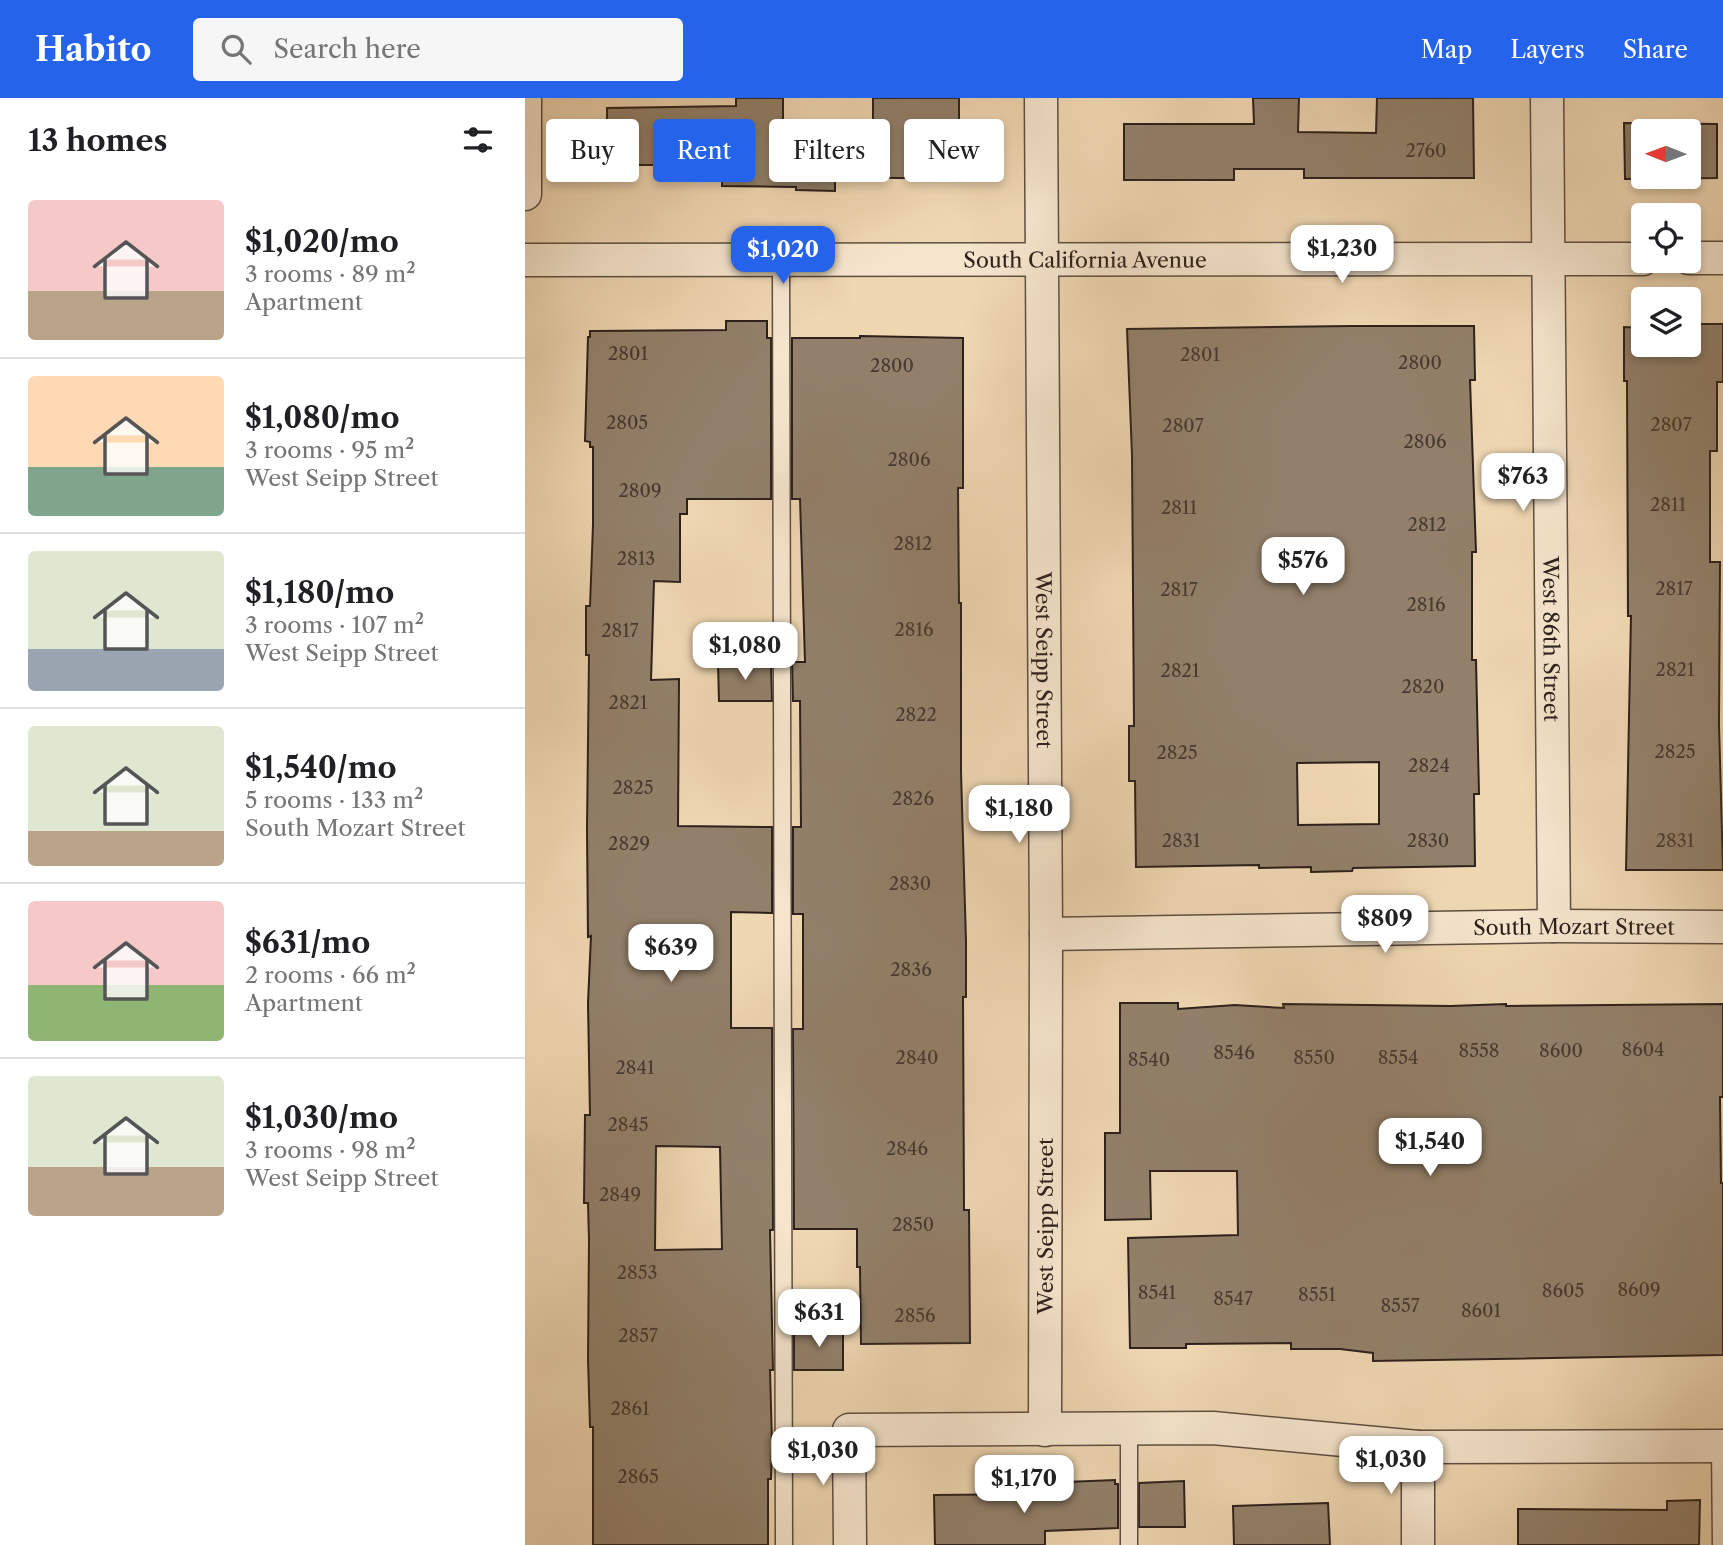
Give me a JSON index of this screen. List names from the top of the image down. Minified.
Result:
{"streets":{"street":["South California Avenue","West 86th Street","West Seipp Street","South Mozart Street"]},"crossings":[["South California Avenue","West 86th Street"],["South California Avenue","West Seipp Street"],["West 86th Street","South Mozart Street"],["West Seipp Street","South Mozart Street"]],"house_numbers":["2760","2801","2801","2800","2800","2805","2807","2807","2806","2806","2809","2811","2811","2812","2812","2813","2817","2817","2816","2816","2817","2821","2821","2820","2821","2822","2825","2825","2824","2825","2826","2831","2830","2831","2829","2830","2836","8604","8558","8600","8546","2840","8550","8554","8540","2841","2845","2846","2849","2850","2853","8609","8605","8541","8551","8547","8557","8601","2856","2857","2861","2865"],"north":"left","page":{"header":"Habito","search":"Search here","nav":["Map","Layers","Share"],"heading":"13 homes","chip":["Buy","Rent","Filters","New"],"list":[{"name":"$1,020/mo","note":"3 rooms · 89 m² · Apartment"},{"name":"$1,080/mo","note":"3 rooms · 95 m² · West Seipp Street"},{"name":"$1,180/mo","note":"3 rooms · 107 m² · West Seipp Street"},{"name":"$1,540/mo","note":"5 rooms · 133 m² · South Mozart Street"},{"name":"$631/mo","note":"2 rooms · 66 m² · Apartment"},{"name":"$1,030/mo","note":"3 rooms · 98 m² · West Seipp Street"}],"price":["$1,230","$1,020","$763","$576","$1,080","$1,180","$809","$639","$1,540","$631","$1,030","$1,030","$1,170"]}}
